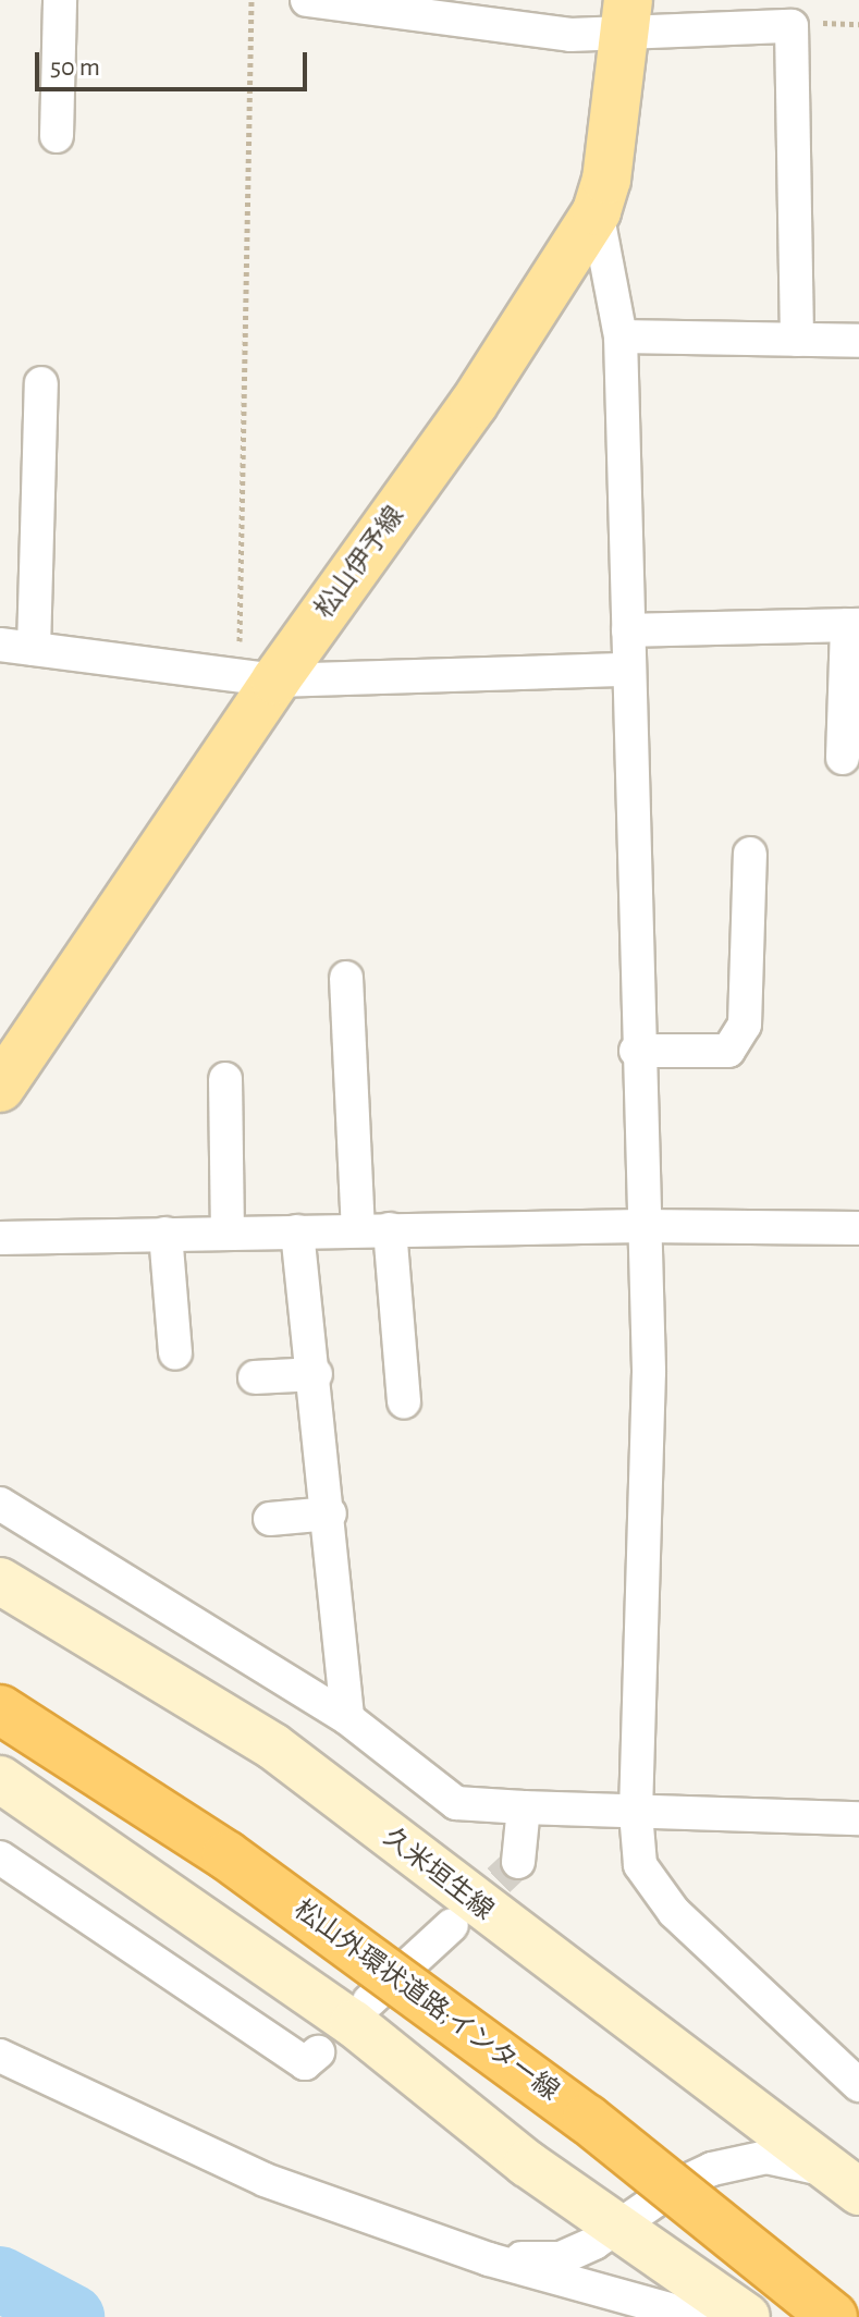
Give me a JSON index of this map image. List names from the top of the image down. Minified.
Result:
{"streets":{"highway":["松山外環状道路;インター線"],"main road":["松山伊予線","久米垣生線"]},"scale_bar":"50 m"}
